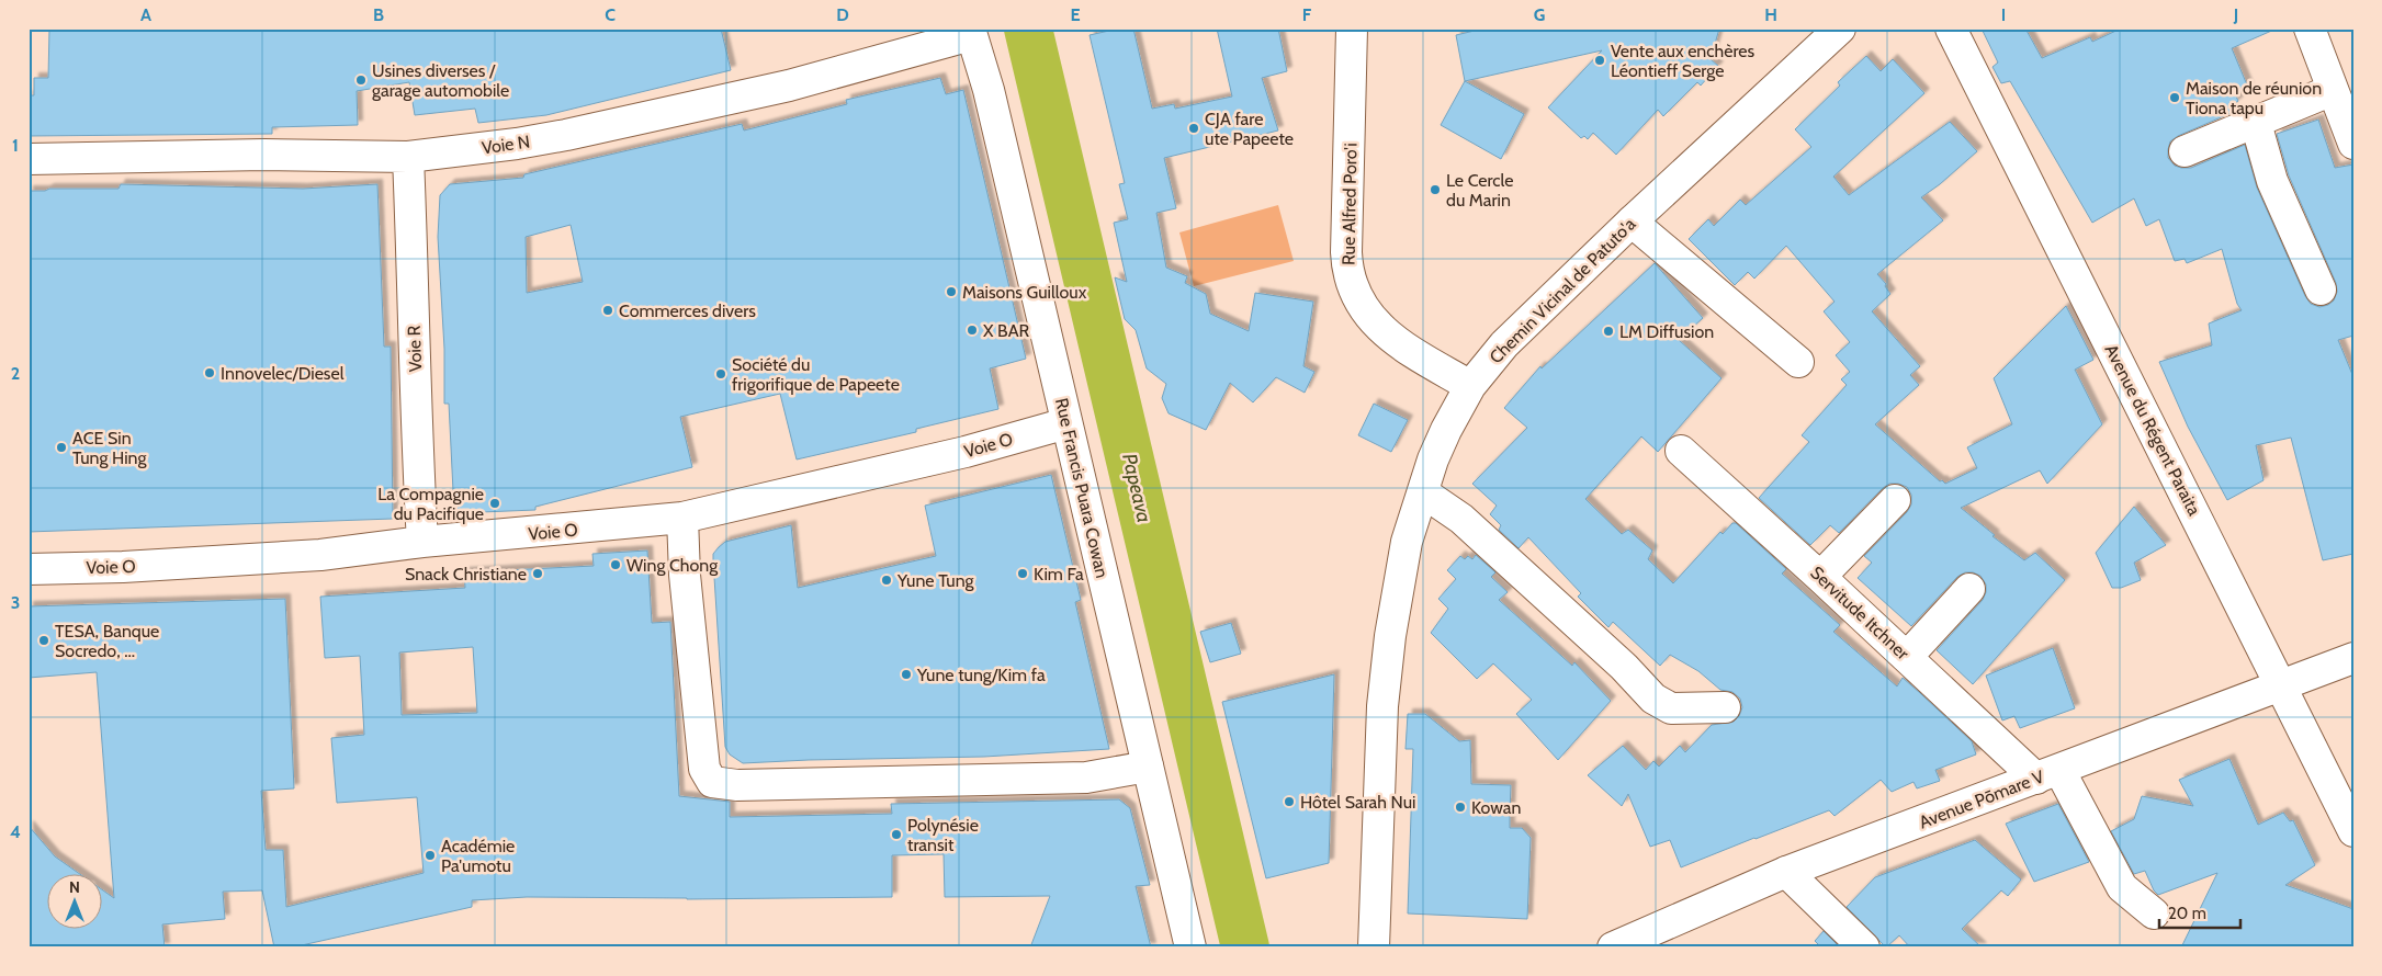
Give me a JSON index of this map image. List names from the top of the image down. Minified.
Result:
{"streets":{"street":["Voie N","Rue Alfred Poro'i","Chemin Vicinal de Patuto'a","Voie R","Avenue du Régent Paraita","Voie O","Rue Francis Puara Cowan","Servitude Itchner","Avenue Pōmare V"]},"crossings":[["Voie N","Voie R"],["Voie N","Rue Francis Puara Cowan"],["Rue Alfred Poro'i","Chemin Vicinal de Patuto'a"],["Voie R","Voie O"],["Avenue du Régent Paraita","Avenue Pōmare V"],["Voie O","Rue Francis Puara Cowan"],["Servitude Itchner","Avenue Pōmare V"]],"water":["Papeava"],"places":["Vente aux enchères Léontieff Serge","Usines diverses / garage automobile","Maison de réunion Tiona tapu","CJA fare ute Papeete","Le Cercle du Marin","Maisons Guilloux","Commerces divers","X BAR","LM Diffusion","Innovelec/Diesel","Société du frigorifique de Papeete","ACE Sin Tung Hing","La Compagnie du Pacifique","Wing Chong","Snack Christiane","Kim Fa","Yune Tung","TESA, Banque Socredo, ...","Yune tung/Kim fa","Hôtel Sarah Nui","Kowan","Polynésie transit","Académie Pa'umotu"],"scale_bar":"20 m","north":"top","grid":{"columns":["A","B","C","D","E","F","G","H","I","J"],"rows":["1","2","3","4"]}}
